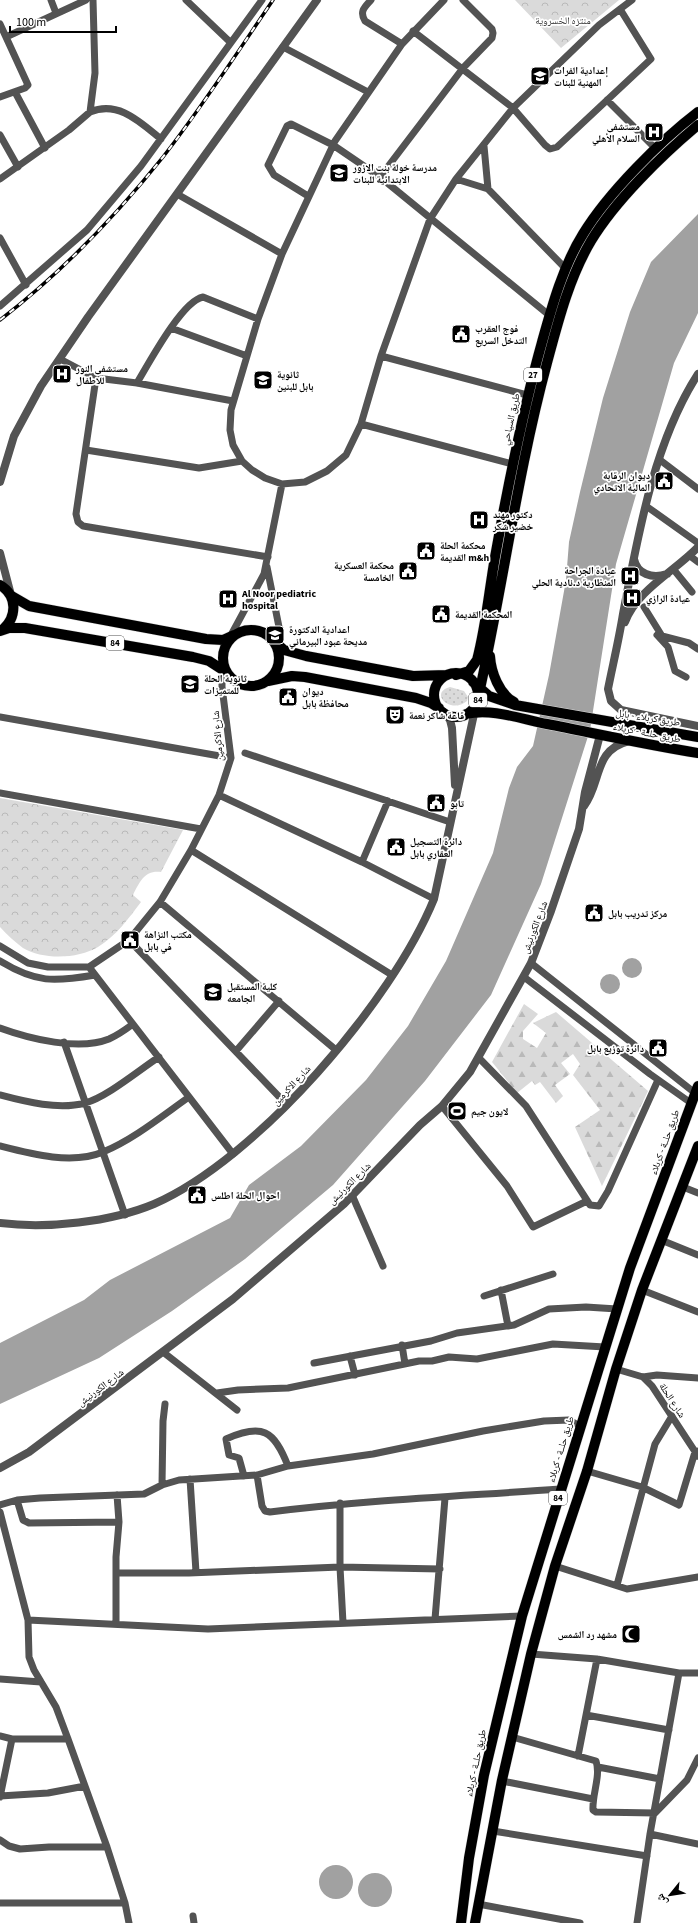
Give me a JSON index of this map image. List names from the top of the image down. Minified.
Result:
{"streets":{"main road":["27","طريق السياحي","84","طريق كربلاء - بابل","طريق حلــة - كربلاء"],"street":["شارع الاكرمين","شارع الكورنيش","شارع الحلة"]},"crossings":[["27","طريق السياحي"],["27","84"],["27","شارع الاكرمين"],["طريق السياحي","84"],["طريق السياحي","شارع الاكرمين"],["84","طريق كربلاء - بابل"],["84","طريق حلــة - كربلاء"],["84","شارع الاكرمين"],["84","شارع الكورنيش"],["طريق حلــة - كربلاء","شارع الكورنيش"]],"parks":["منتزه الخسروية"],"places":{"school or university":["إعدادية الفرات المهنية للبنات","مدرسة خولة بنت الازور الابتدائية للبنات","ثانوية بابل للبنين","اعدادية الدكتورة مديحة عبود البيرماني","ثانوية الحلة للمتميزات","كلية المستقبل الجامعه"],"hospital":["مستشفى السلام الأهلي","مستشفى النور للاطفال","دكتور مهند خضير شكر","عيادة الجراحة المنظارية د.نادية الحلي","عيادة الرازي","Al Noor pediatric hospital"],"public building":["فوج العقرب التدخل السريع","ديوان الرقابة المالية الاتحادي","محكمة الحلة القديمة m&h","محكمة العسكرية الخامسة","المحكمة القديمة","ديوان محافظة بابل","تابو","دائرة التسجيل العقاري بابل","مركز تدريب بابل","مكتب النزاهة في بابل","دائرة توزيع بابل","احوال الحلة اطلس"],"theatre":["قاعة شاكر نعمة"],"sports":["لايون جيم"],"mosque":["مشهد رد الشمس"]},"scale_bar":"100 m","north":"bottom left"}
